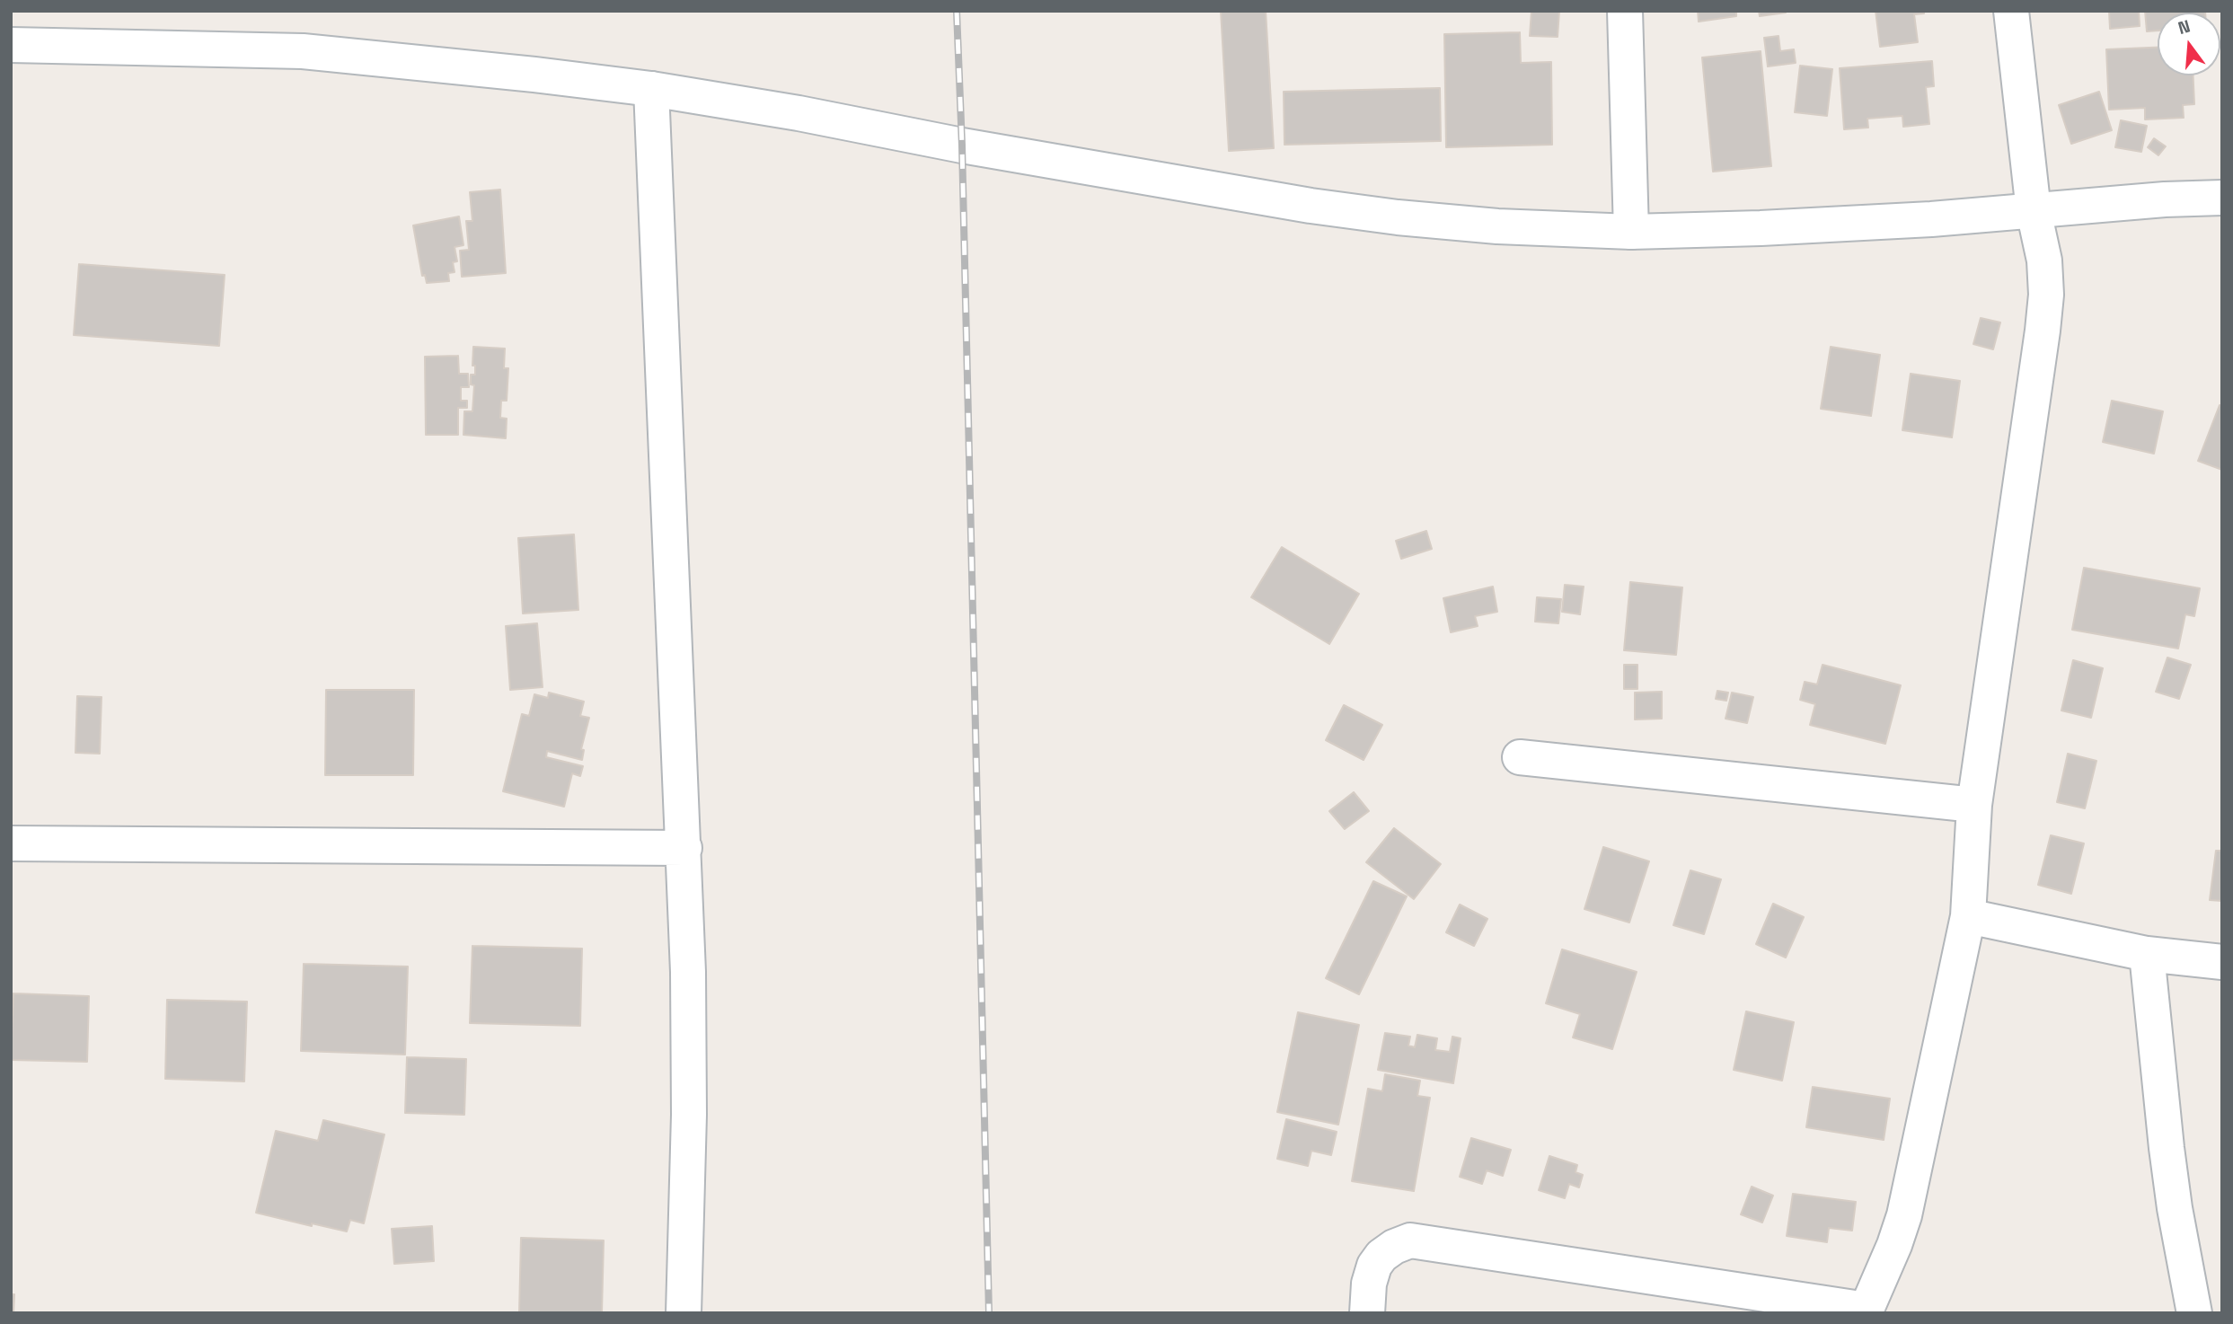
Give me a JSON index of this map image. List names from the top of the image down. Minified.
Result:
{"north":"top"}
